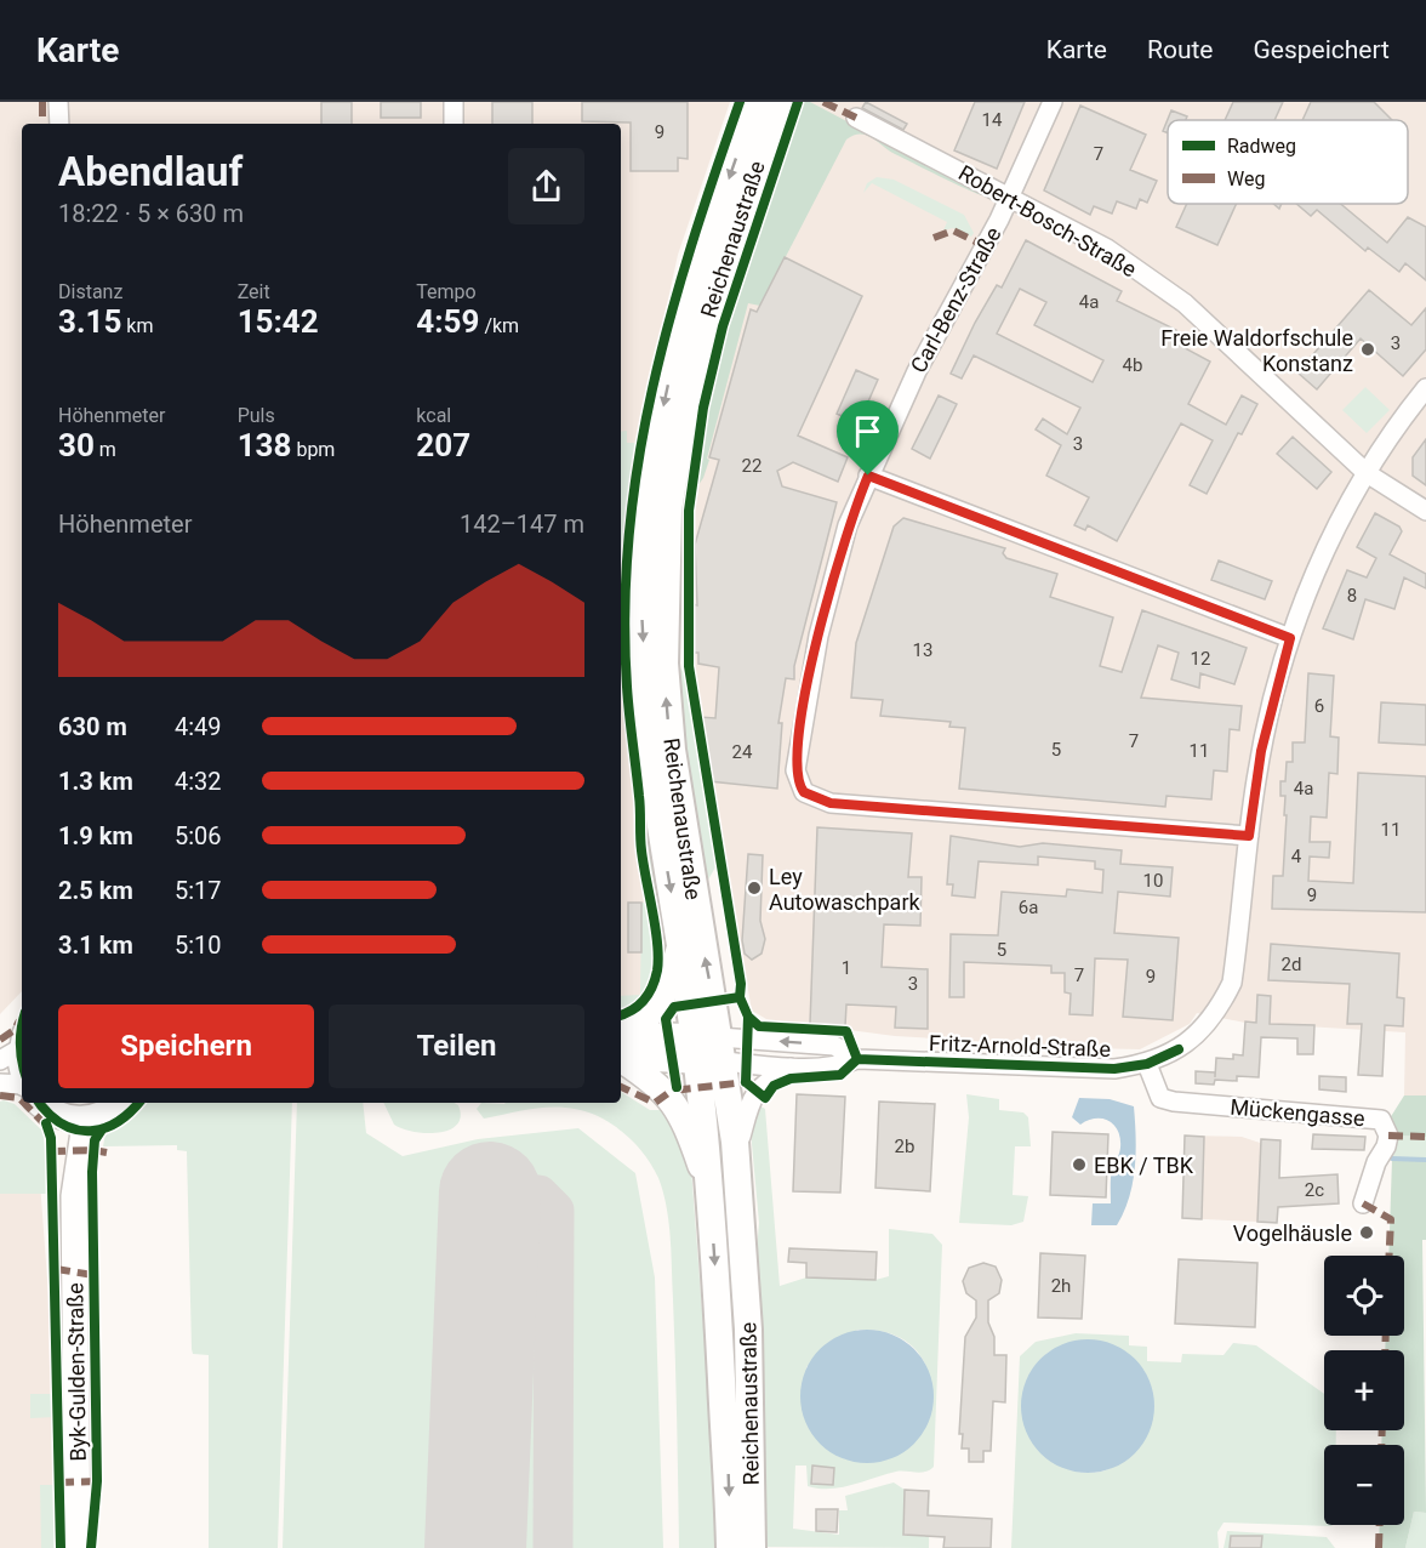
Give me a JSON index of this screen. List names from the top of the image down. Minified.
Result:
{"streets":{"main road":["Reichenaustraße"],"street":["Robert-Bosch-Straße","Carl-Benz-Straße","Fritz-Arnold-Straße","Mückengasse","Byk-Gulden-Straße"]},"crossings":[["Robert-Bosch-Straße","Carl-Benz-Straße"],["Robert-Bosch-Straße","Fritz-Arnold-Straße"],["Reichenaustraße","Fritz-Arnold-Straße"],["Carl-Benz-Straße","Fritz-Arnold-Straße"],["Fritz-Arnold-Straße","Mückengasse"]],"places":["Freie Waldorfschule Konstanz","Ley Autowaschpark","EBK / TBK","Vogelhäusle"],"house_numbers":["14","9","7","4a","3","4b","3","22","8","13","12","6","7","5","11","24","4a","11","4","10","9","6a","5","2d","1","7","9","3","2b","2c","2h"],"legend":["Radweg","Weg"],"page":{"header":"Karte","nav":["Karte","Route","Gespeichert"],"heading":["Abendlauf","18:22 · 5 × 630 m"],"stats":[["Distanz","3.15 km"],["Zeit","15:42"],["Tempo","4:59 /km"],["Höhenmeter","30 m"],["Puls","138 bpm"],["kcal","207"]],"chart":["Höhenmeter","142–147 m"],"list":[{"name":"630 m","note":"4:49"},{"name":"1.3 km","note":"4:32"},{"name":"1.9 km","note":"5:06"},{"name":"2.5 km","note":"5:17"},{"name":"3.1 km","note":"5:10"}],"buttons":["Speichern","Teilen"],"map_buttons":["+","−"]}}
